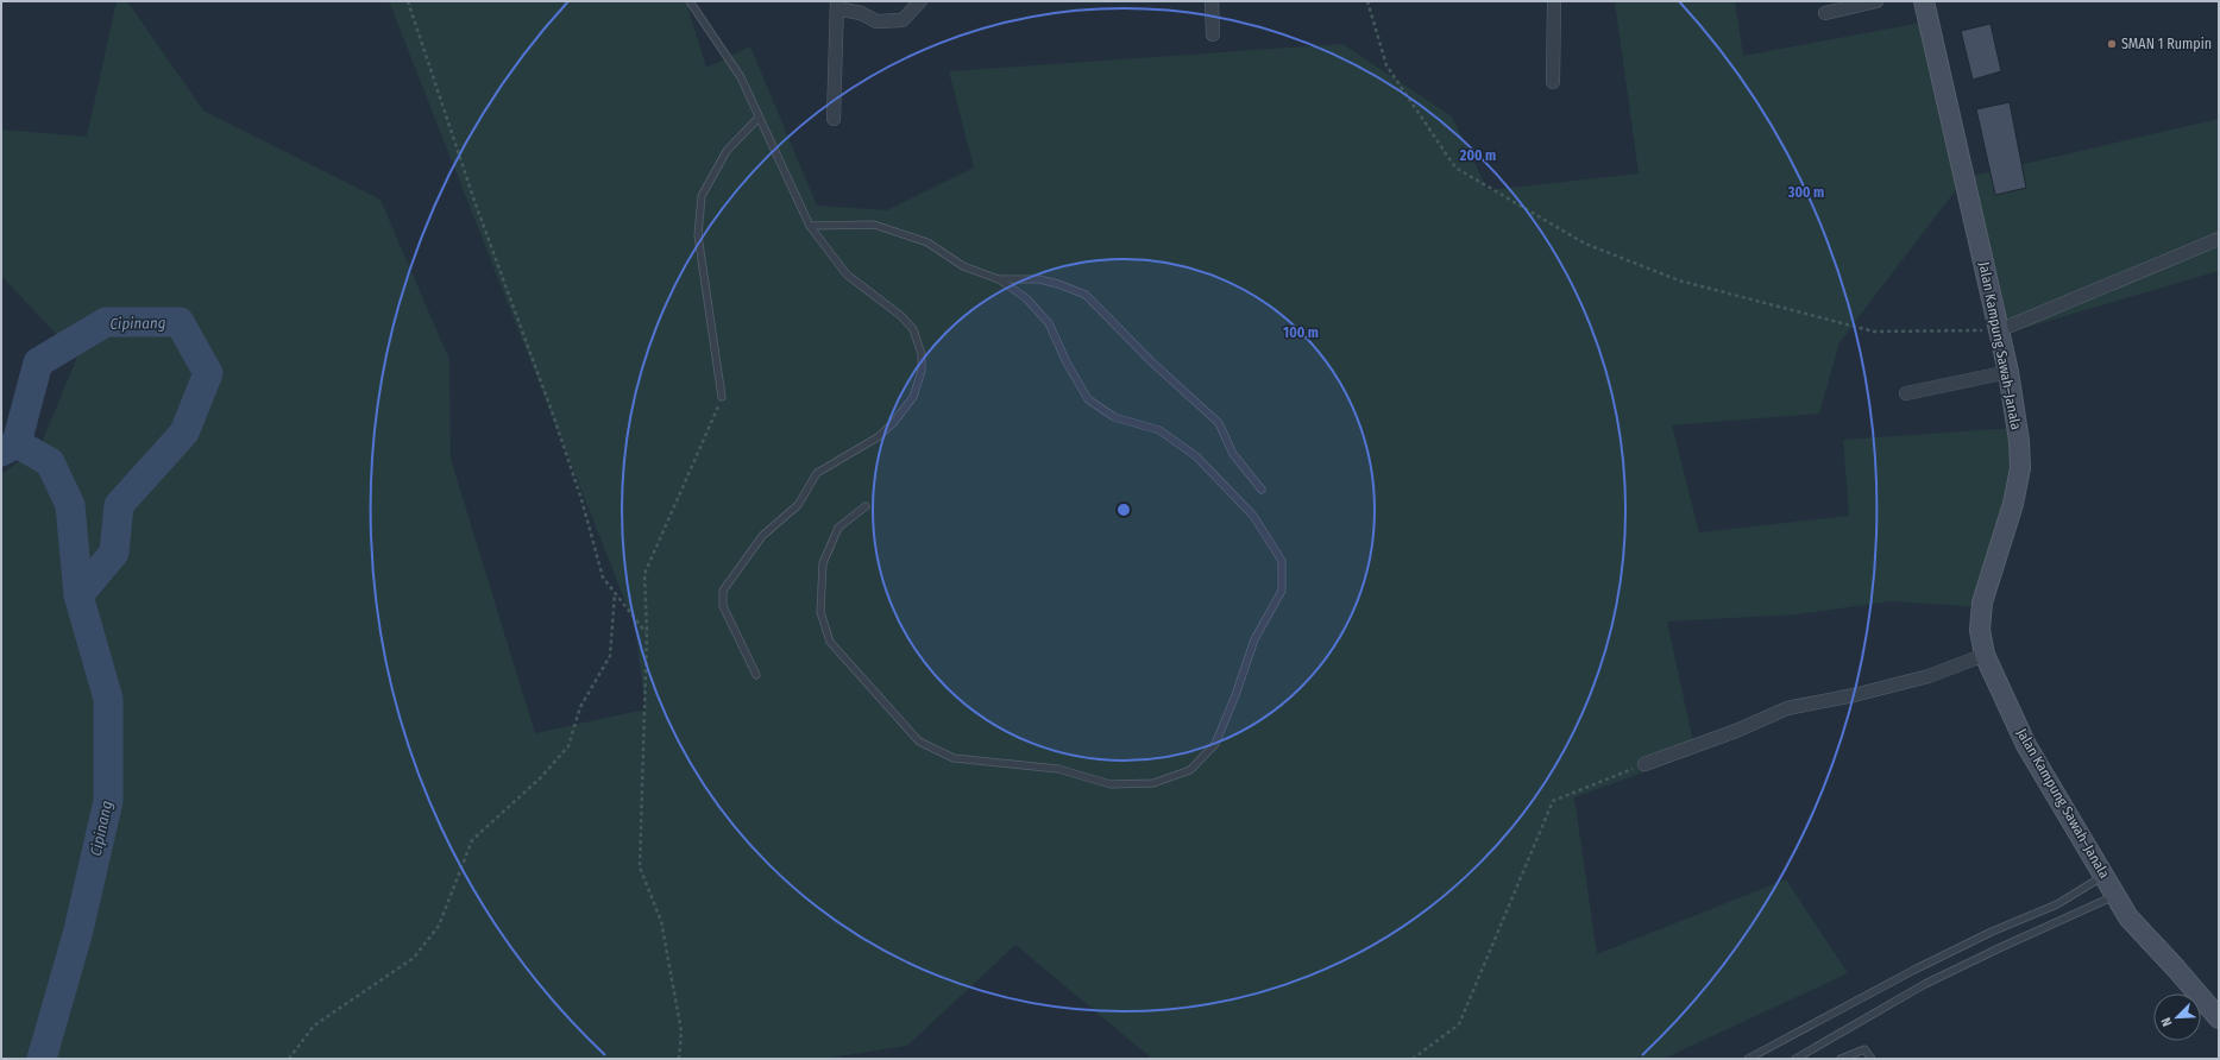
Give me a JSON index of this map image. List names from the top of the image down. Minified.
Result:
{"streets":{"main road":["Jalan Kampung Sawah–Janala"]},"water":["Cipinang"],"places":["SMAN 1 Rumpin"],"north":"bottom left","rings":["200 m","300 m","100 m"]}
